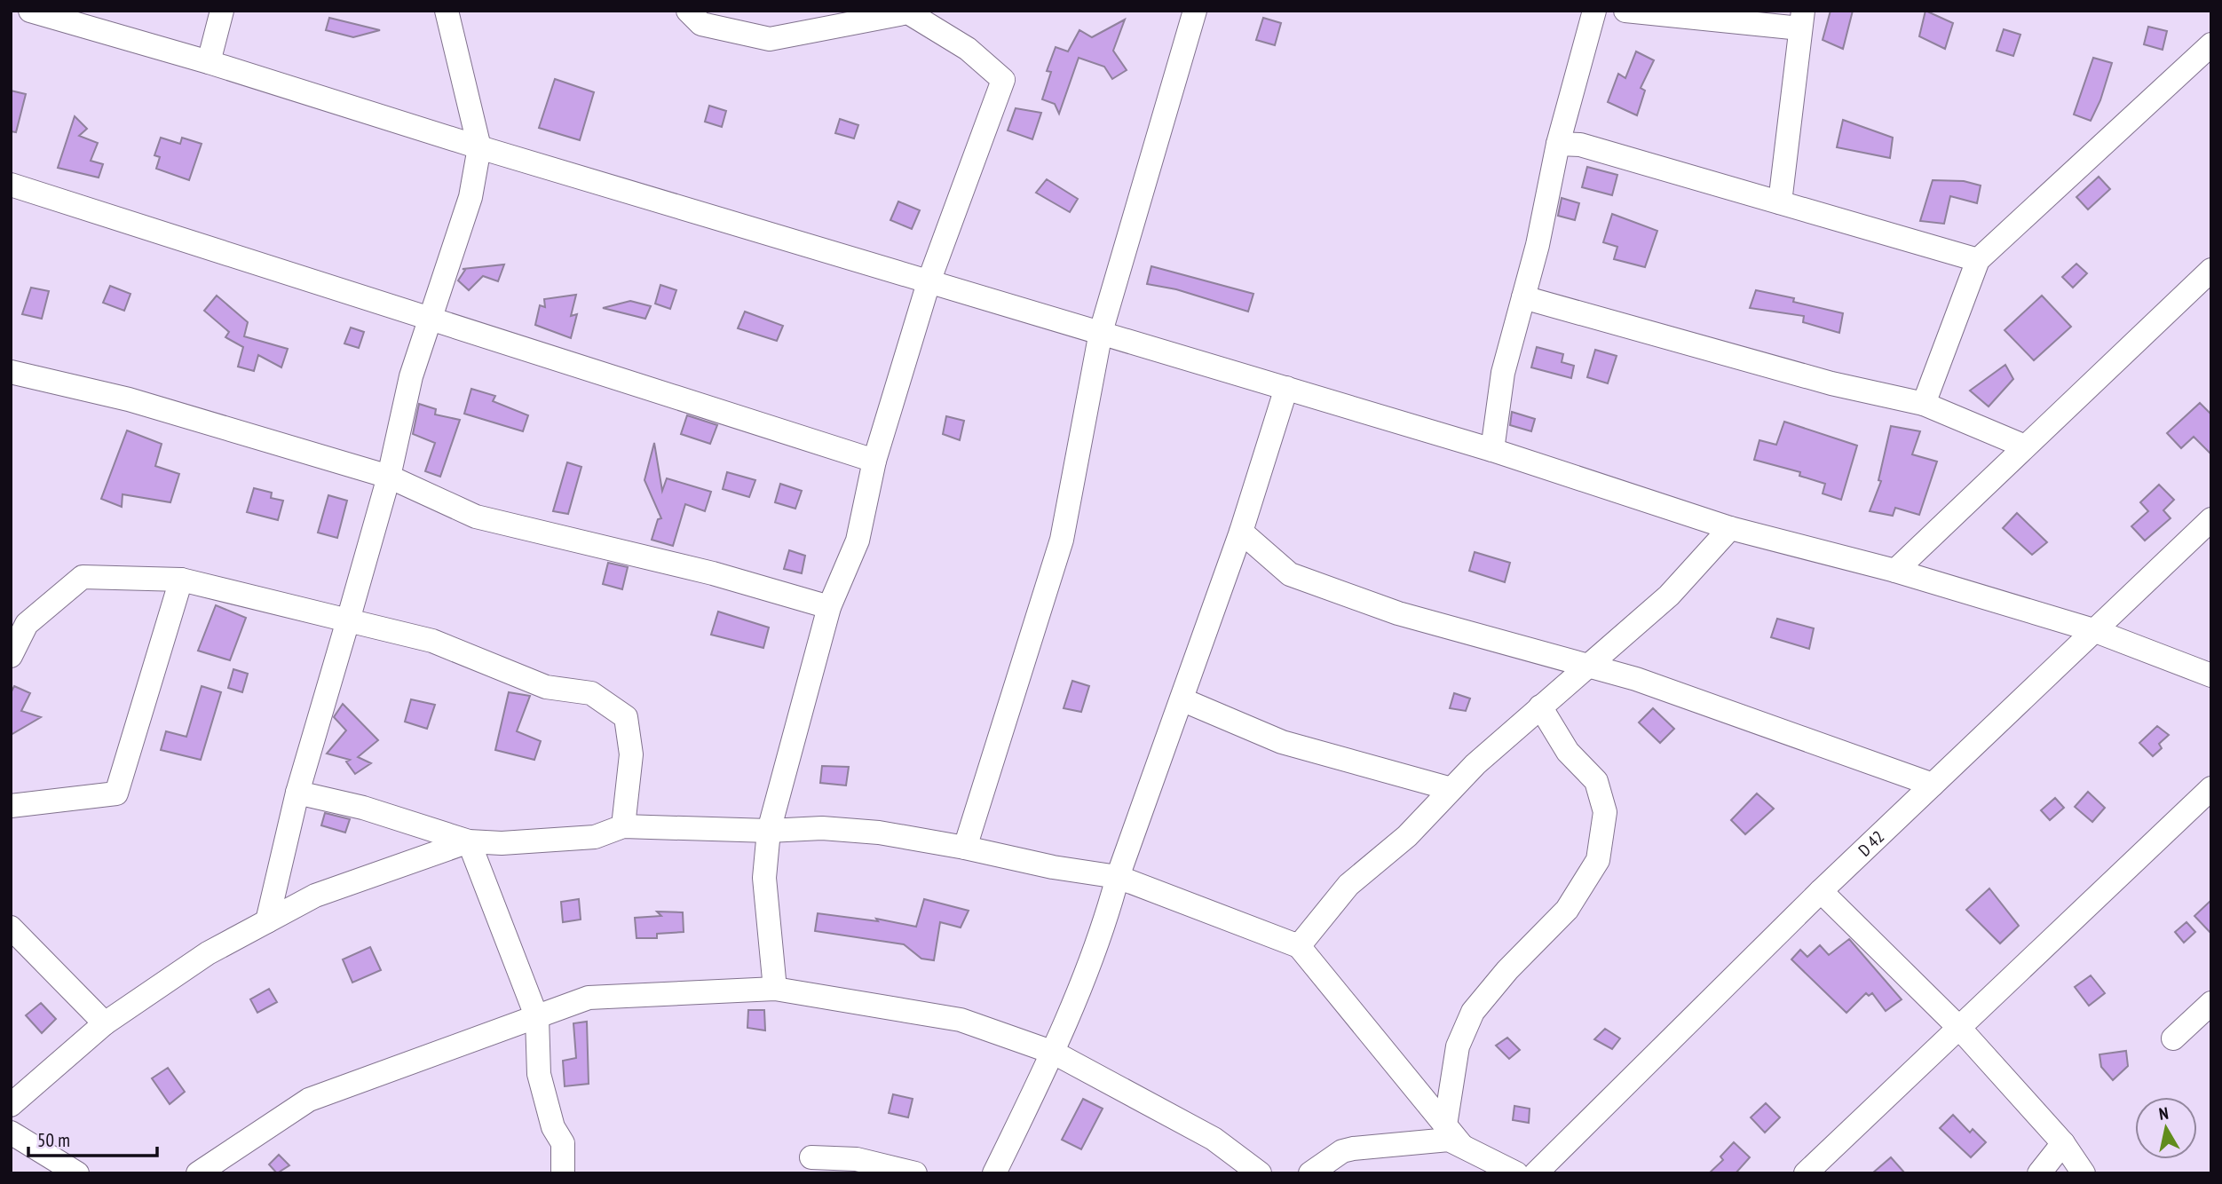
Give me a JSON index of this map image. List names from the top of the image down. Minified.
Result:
{"streets":{"street":["D 42"]},"scale_bar":"50 m","north":"top"}
